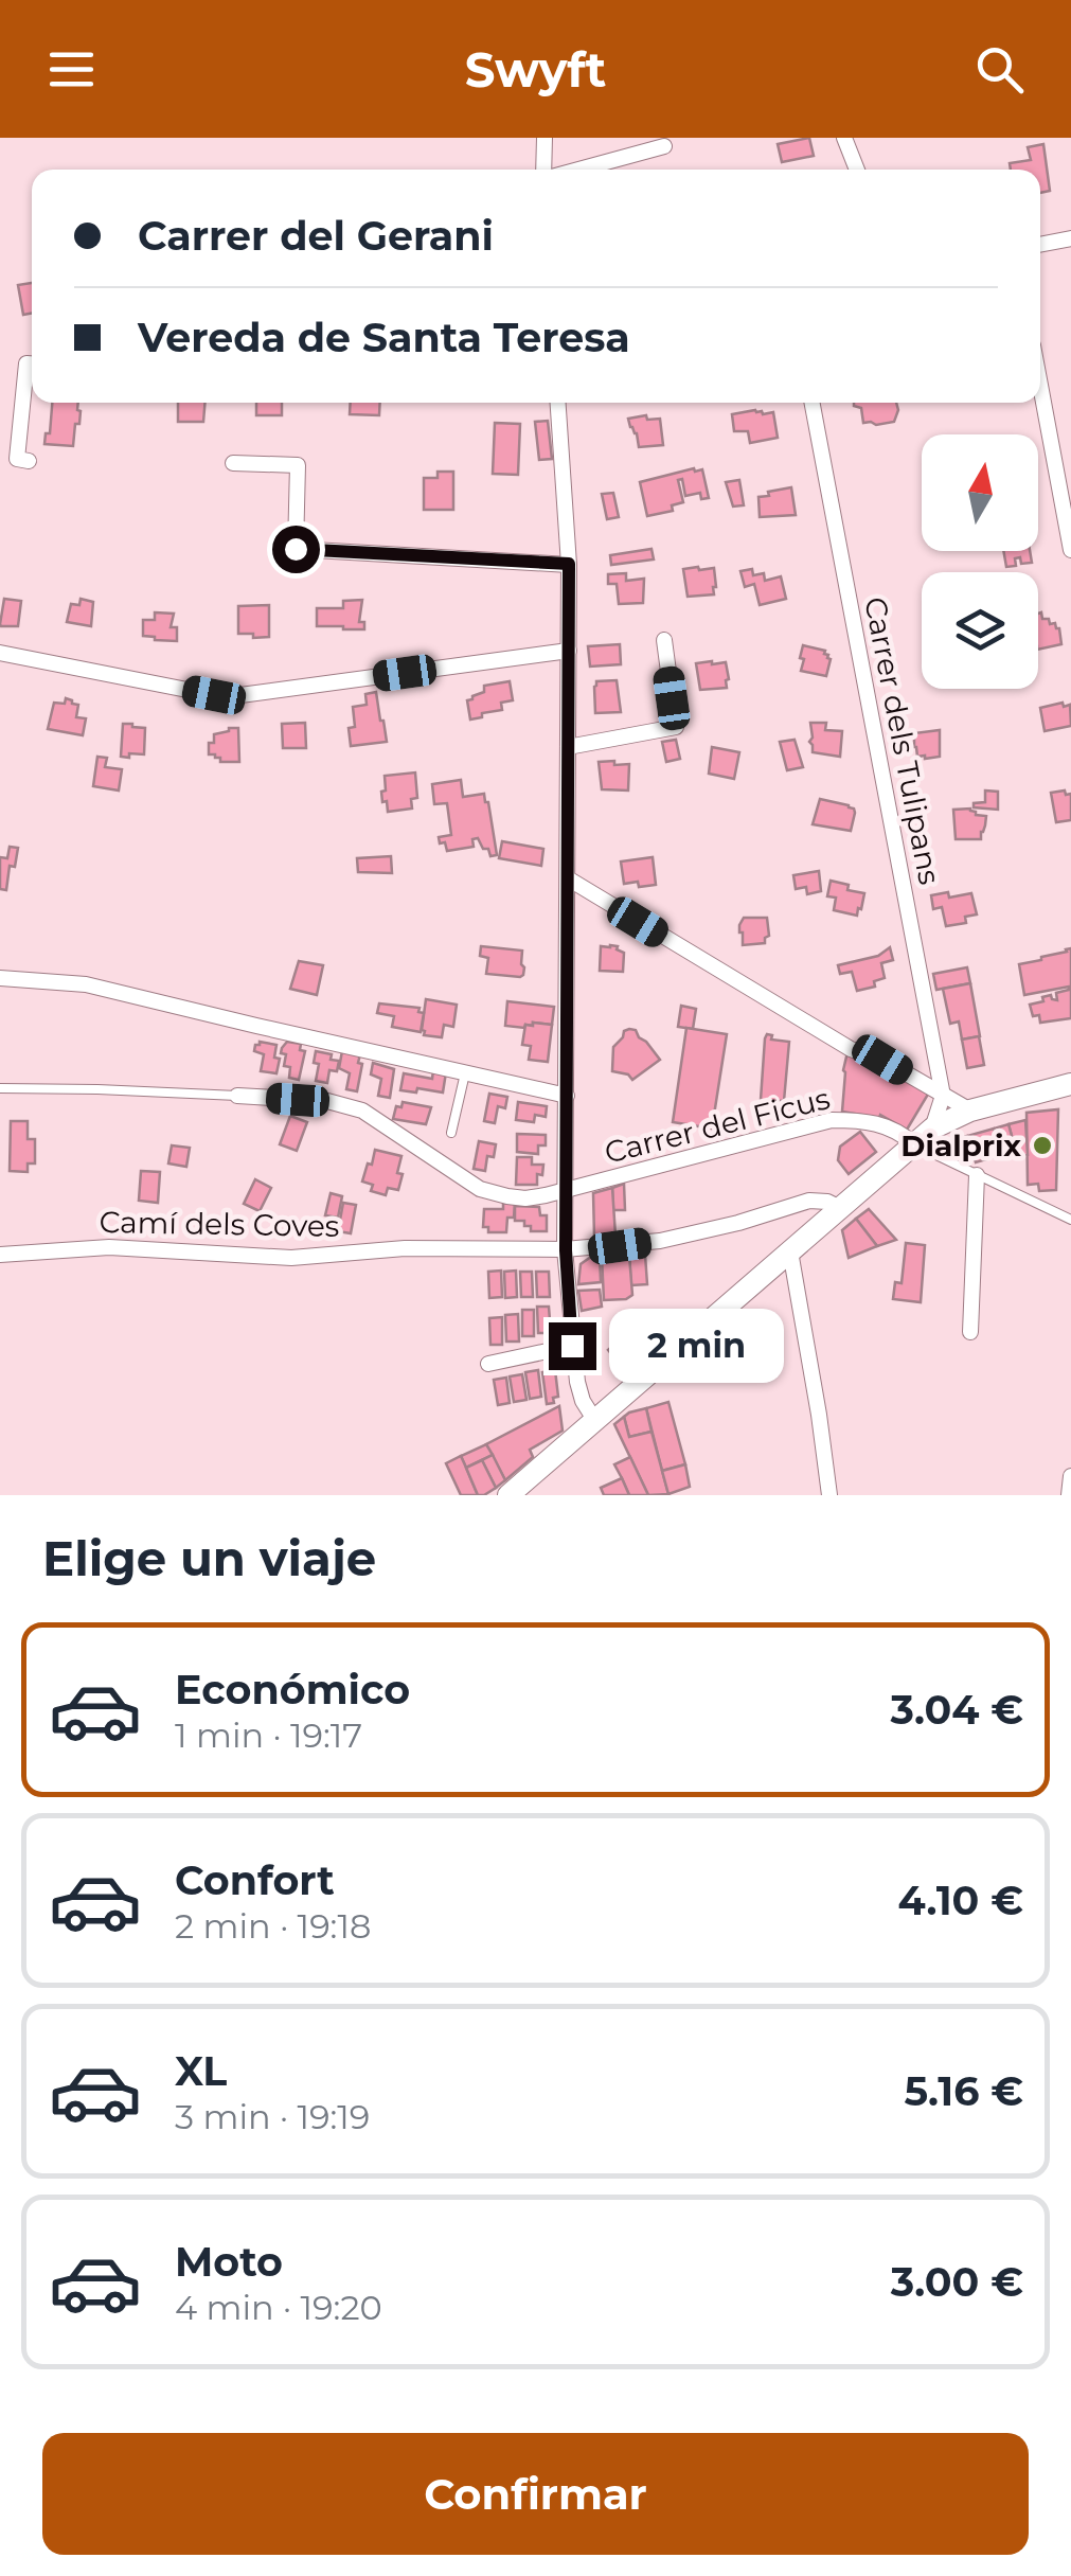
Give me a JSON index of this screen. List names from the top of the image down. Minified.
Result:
{"streets":{"street":["Carrer dels Tulipans","Carrer del Ficus","Camí dels Coves"]},"places":["Dialprix"],"north":"top","page":{"header":"Swyft","banner":["Carrer del Gerani","Vereda de Santa Teresa"],"bubble":"2 min","heading":"Elige un viaje","list":[{"name":"Económico","note":"1 min · 19:17","value":"3.04 €"},{"name":"Confort","note":"2 min · 19:18","value":"4.10 €"},{"name":"XL","note":"3 min · 19:19","value":"5.16 €"},{"name":"Moto","note":"4 min · 19:20","value":"3.00 €"}],"buttons":"Confirmar"}}
